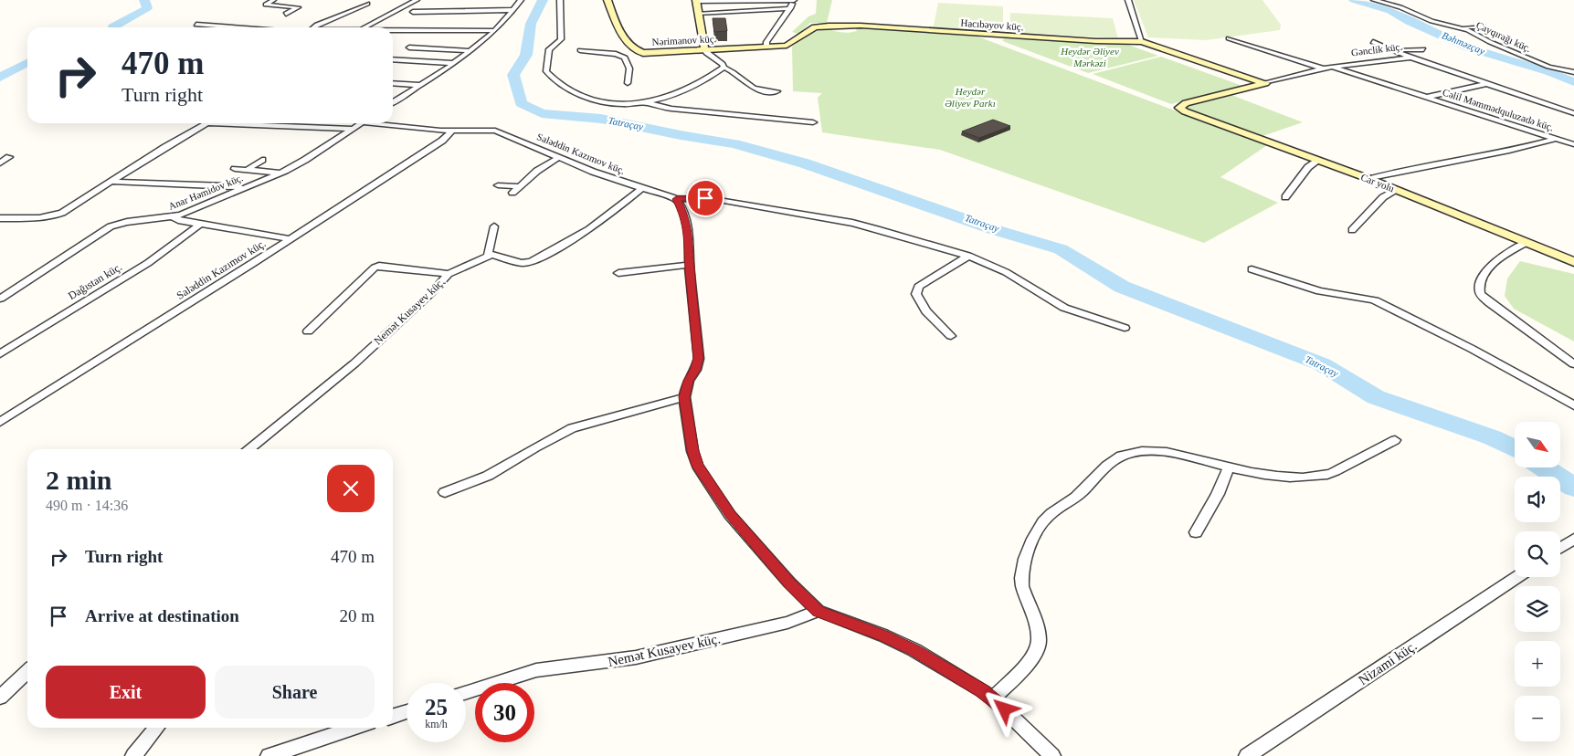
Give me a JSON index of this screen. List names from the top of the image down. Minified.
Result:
{"streets":{"street":["Hacıbəyov küç.","Çayqırağı küç.","Nərimanov küç.","Gənclik küç.","Cəlil Məmmədquluzadə küç.","Saləddin Kazımov küç.","Car yolu","Anar Həmidov küç.","Dağıstan küç.","Nemət Kusayev küç.","Nizami küç."]},"crossings":[["Hacıbəyov küç.","Nərimanov küç."],["Hacıbəyov küç.","Gənclik küç."],["Gənclik küç.","Cəlil Məmmədquluzadə küç."],["Gənclik küç.","Car yolu"],["Cəlil Məmmədquluzadə küç.","Car yolu"]],"water":["Bəhməzçay","Tatraçay"],"parks":["Heydər Əliyev Mərkəzi","Heydər Əliyev Parkı"],"north":"bottom right","page":{"turn":["470 m","Turn right"],"map_buttons":["+","−"],"heading":["2 min","490 m · 14:36"],"list":[{"name":"Turn right","value":"470 m"},{"name":"Arrive at destination","value":"20 m"}],"buttons":["Exit","Share"],"speed":"25 km/h","limit":"30"}}
